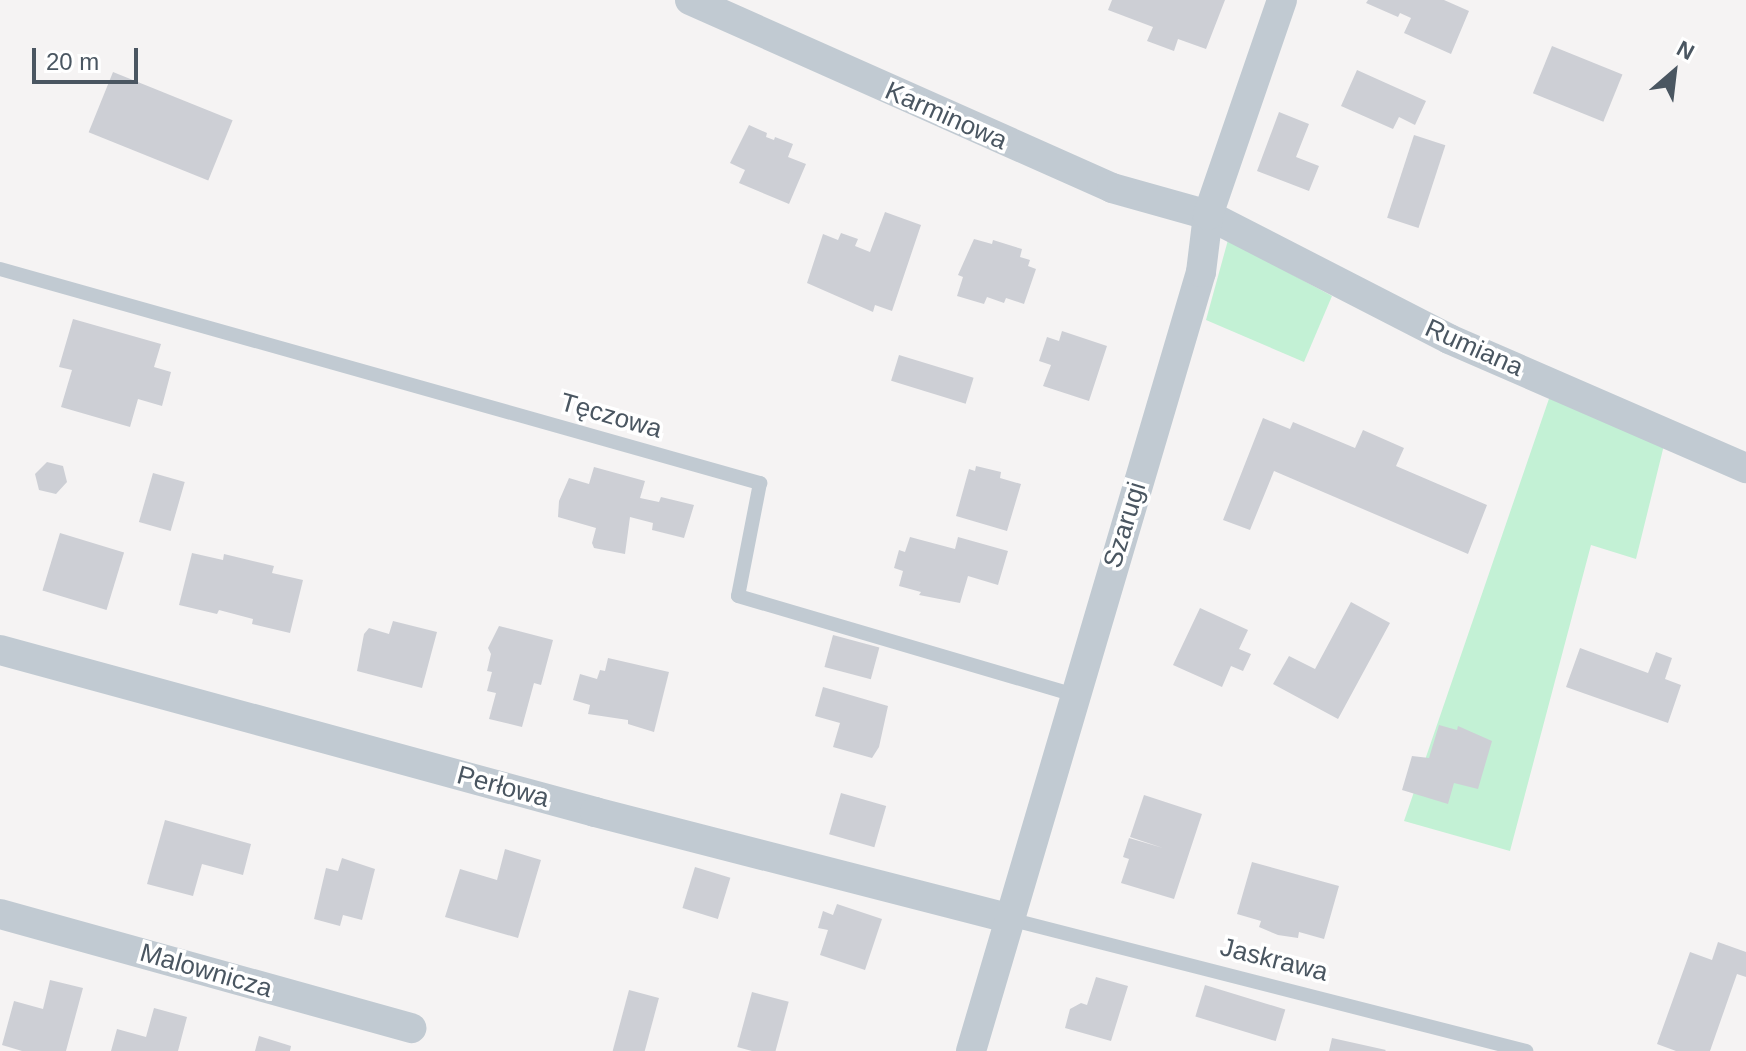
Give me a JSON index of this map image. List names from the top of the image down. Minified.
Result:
{"streets":{"street":["Karminowa","Rumiana","Szarugi","Perłowa","Malownicza"],"lane":["Tęczowa","Jaskrawa"]},"crossings":[["Karminowa","Rumiana"],["Karminowa","Szarugi"],["Rumiana","Szarugi"],["Tęczowa","Szarugi"],["Szarugi","Perłowa"],["Szarugi","Jaskrawa"],["Perłowa","Jaskrawa"]],"scale_bar":"20 m","north":"top right"}
